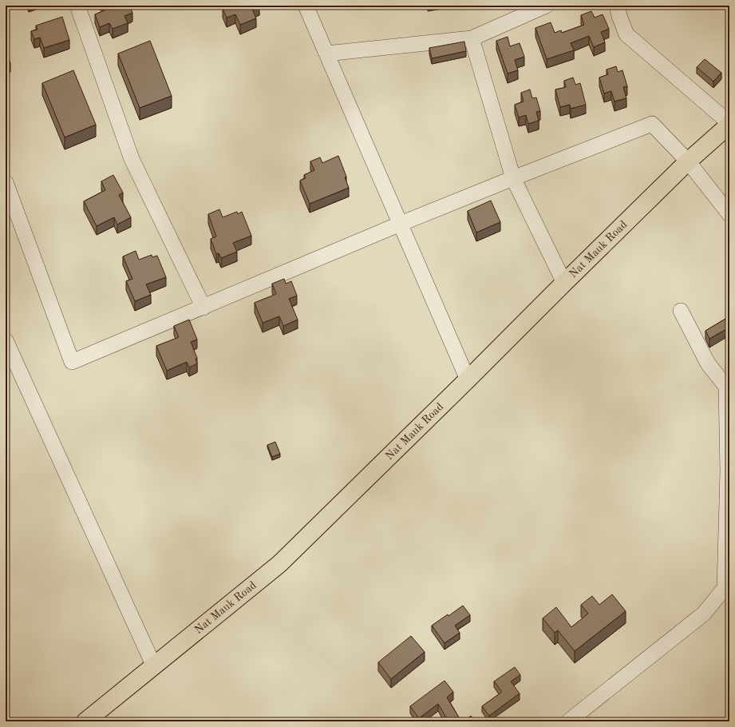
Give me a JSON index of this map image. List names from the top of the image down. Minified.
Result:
{"streets":{"highway":["Nat Mauk Road"]}}
